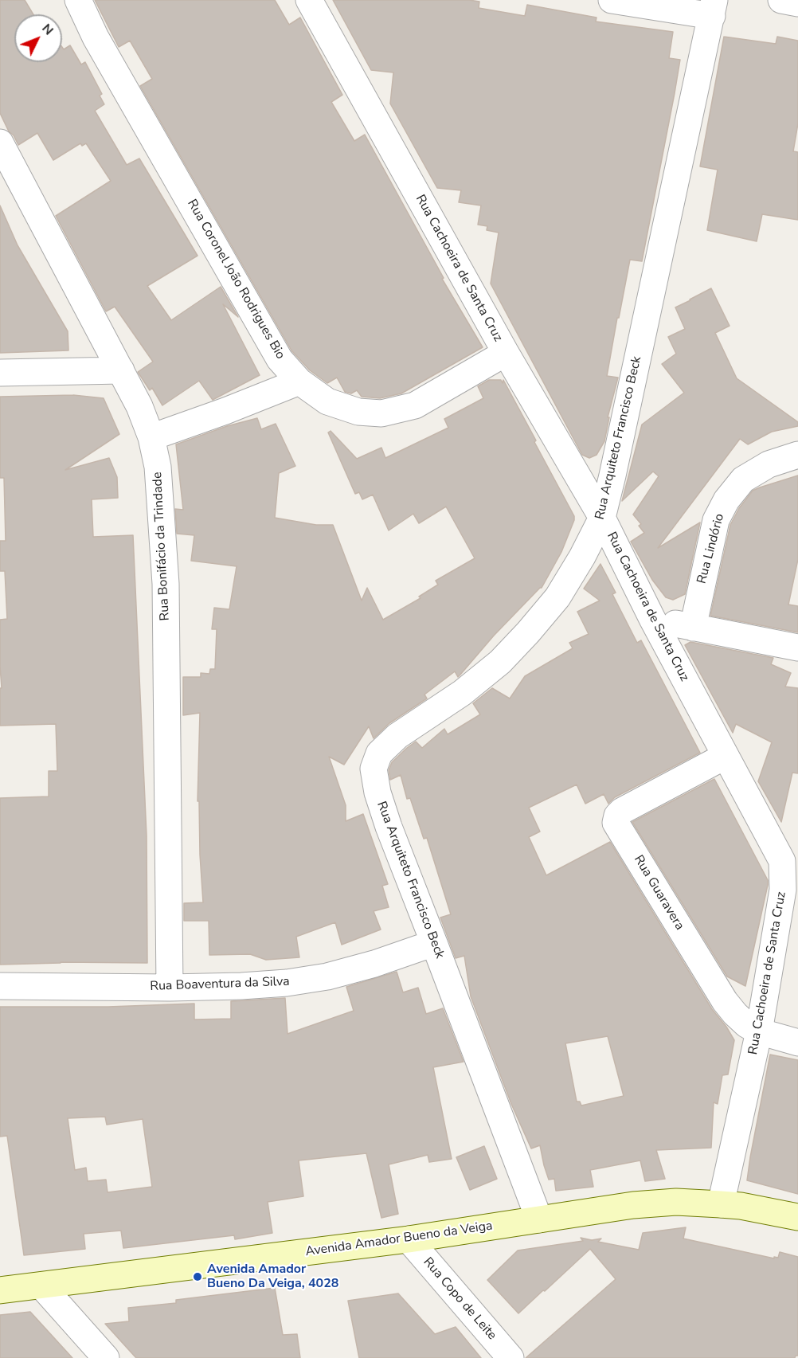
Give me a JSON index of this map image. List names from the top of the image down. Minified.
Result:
{"streets":{"main road":["Avenida Amador Bueno da Veiga"],"street":["Rua Cachoeira de Santa Cruz","Rua Coronel João Rodrigues Bio","Rua Arquiteto Francisco Beck","Rua Bonifácio da Trindade","Rua Lindório","Rua Guaravera","Rua Boaventura da Silva","Rua Copo de Leite"]},"crossings":[["Rua Cachoeira de Santa Cruz","Rua Coronel João Rodrigues Bio"],["Rua Cachoeira de Santa Cruz","Rua Arquiteto Francisco Beck"],["Rua Cachoeira de Santa Cruz","Rua Guaravera"],["Rua Cachoeira de Santa Cruz","Avenida Amador Bueno da Veiga"],["Rua Arquiteto Francisco Beck","Rua Boaventura da Silva"],["Rua Arquiteto Francisco Beck","Avenida Amador Bueno da Veiga"],["Rua Bonifácio da Trindade","Rua Boaventura da Silva"],["Avenida Amador Bueno da Veiga","Rua Copo de Leite"]],"places":["Avenida Amador Bueno Da Veiga, 4028"],"north":"top right"}
